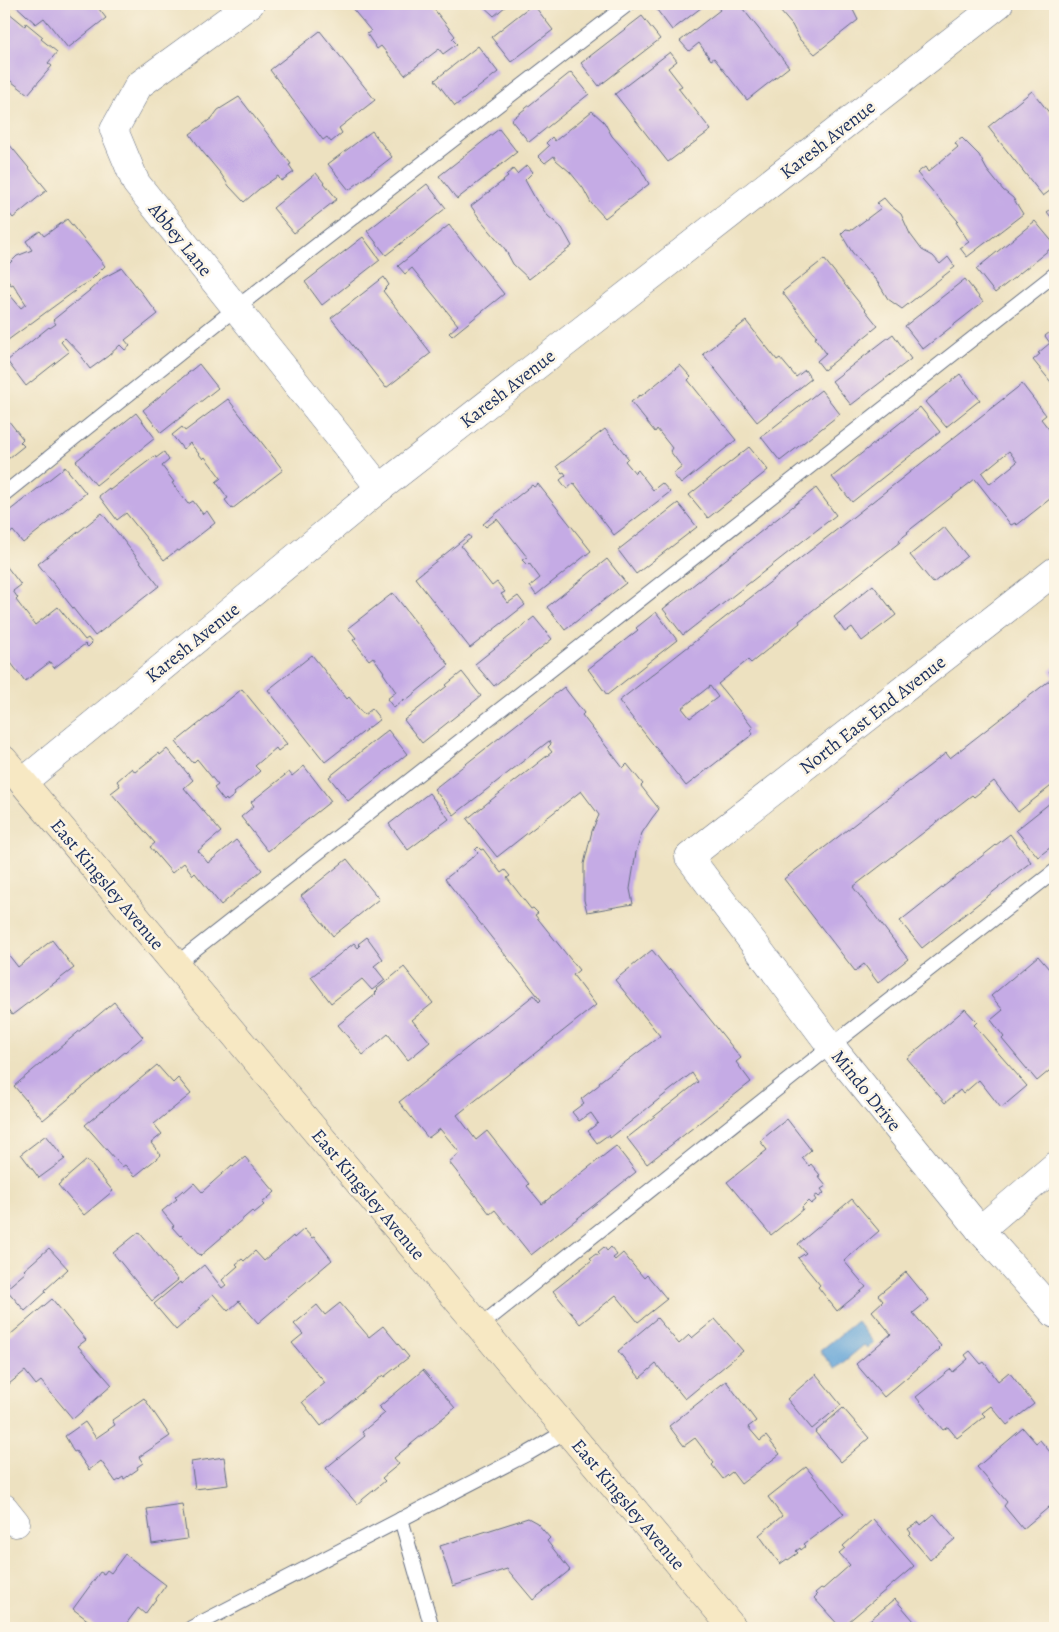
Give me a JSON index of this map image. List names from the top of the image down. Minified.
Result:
{"streets":{"street":["Karesh Avenue","Abbey Lane","North East End Avenue","East Kingsley Avenue","Mindo Drive"]},"crossings":[["Karesh Avenue","Abbey Lane"],["Karesh Avenue","East Kingsley Avenue"],["North East End Avenue","Mindo Drive"]]}
